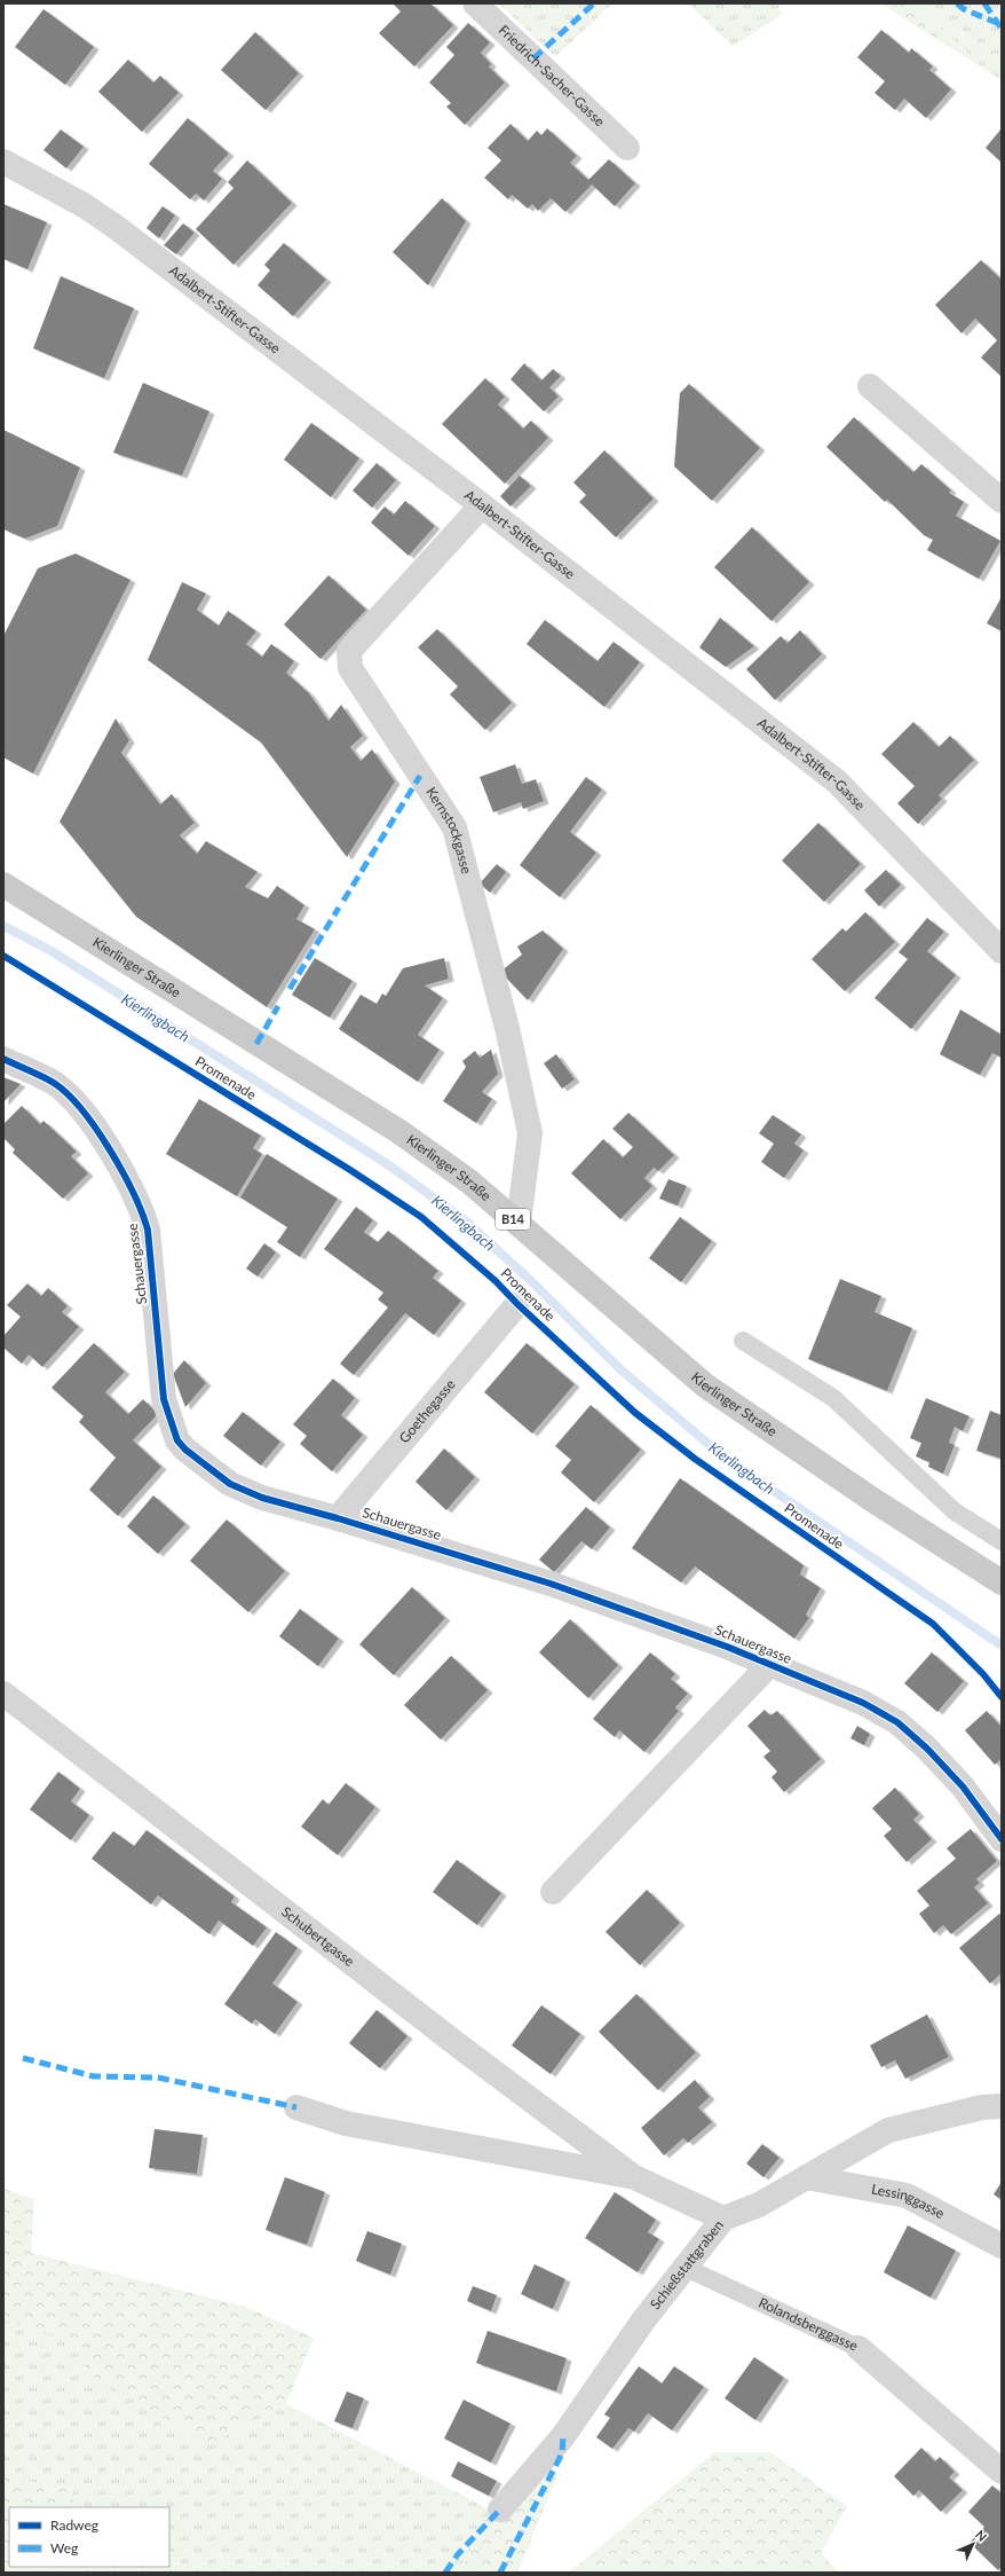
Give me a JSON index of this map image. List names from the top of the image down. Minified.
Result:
{"streets":{"main road":["Kierlinger Straße","B14"],"street":["Friedrich-Sacher-Gasse","Adalbert-Stifter-Gasse","Kernstockgasse","Schauergasse","Goethegasse","Schubertgasse","Lessinggasse","Schießstattgraben","Rolandsberggasse"],"cycle path":["Promenade"]},"crossings":[["Adalbert-Stifter-Gasse","Kernstockgasse"],["Kernstockgasse","Kierlinger Straße"],["Schauergasse","Goethegasse"],["Schubertgasse","Schießstattgraben"],["Lessinggasse","Schießstattgraben"],["Schießstattgraben","Rolandsberggasse"]],"water":["Kierlingbach"],"legend":["Radweg","Weg"],"north":"top right"}
